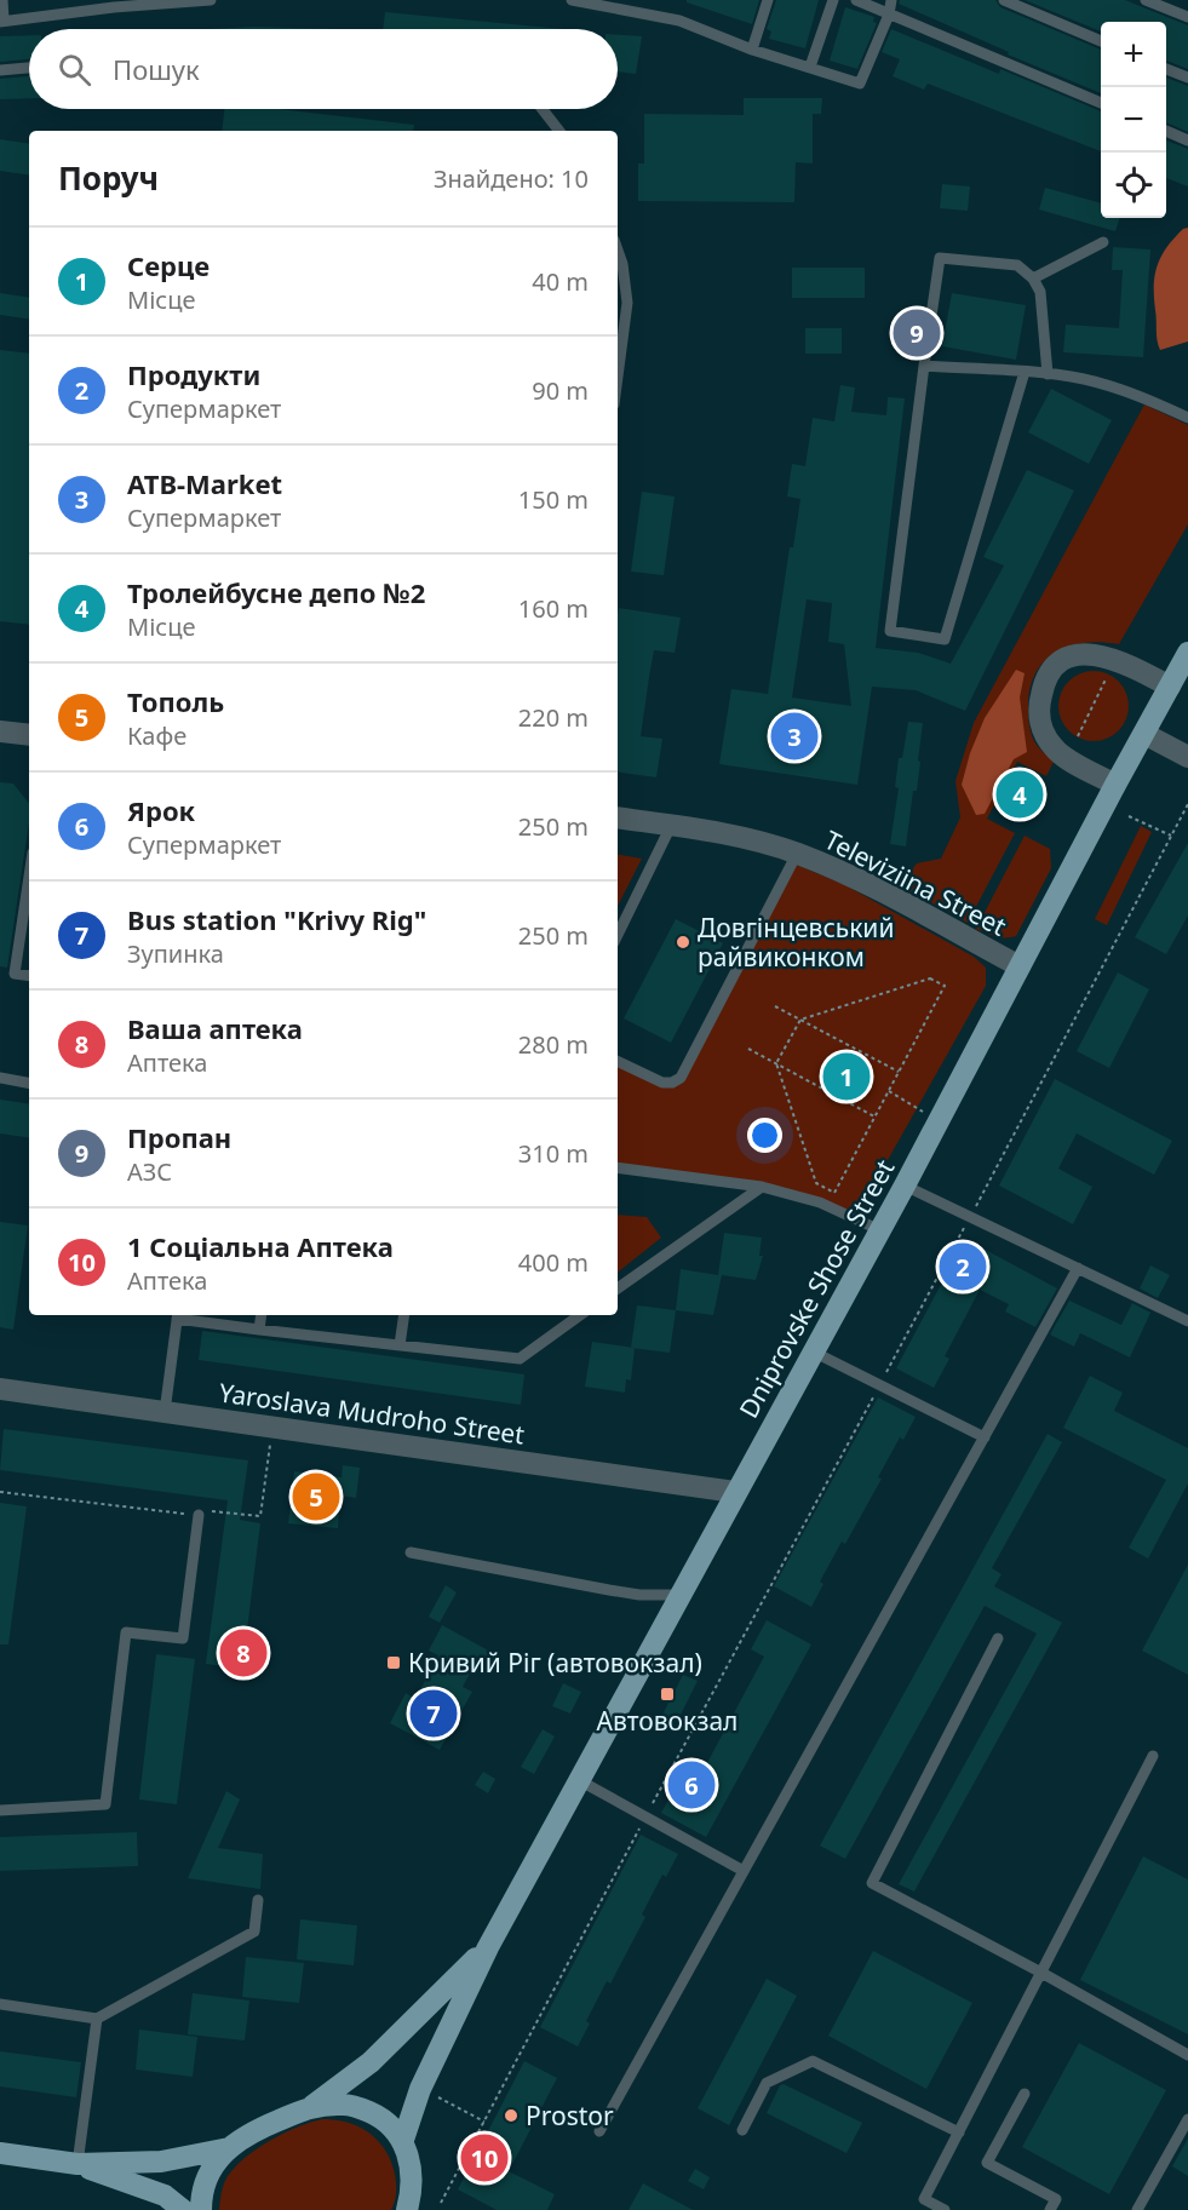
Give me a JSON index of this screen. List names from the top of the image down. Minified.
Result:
{"streets":{"main road":["Dniprovske Shose Street"],"street":["Televiziina Street","Yaroslava Mudroho Street"]},"crossings":[["Televiziina Street","Dniprovske Shose Street"],["Dniprovske Shose Street","Yaroslava Mudroho Street"]],"places":{"other":["Довгінцевський райвиконком","Prostor"],"transit":["Кривий Ріг (автовокзал)","Автовокзал"]},"page":{"map_buttons":["+","−"],"search":"Пошук","heading":["Поруч","Знайдено: 10"],"list":[{"mark":"1","name":"Серце","note":"Місце","value":"40 m"},{"mark":"2","name":"Продукти","note":"Супермаркет","value":"90 m"},{"mark":"3","name":"ATB-Market","note":"Супермаркет","value":"150 m"},{"mark":"4","name":"Тролейбусне депо №2","note":"Місце","value":"160 m"},{"mark":"5","name":"Тополь","note":"Кафе","value":"220 m"},{"mark":"6","name":"Ярок","note":"Супермаркет","value":"250 m"},{"mark":"7","name":"Bus station \"Krivy Rig\"","note":"Зупинка","value":"250 m"},{"mark":"8","name":"Ваша аптека","note":"Аптека","value":"280 m"},{"mark":"9","name":"Пропан","note":"АЗС","value":"310 m"},{"mark":"10","name":"1 Соціальна Аптека","note":"Аптека","value":"400 m"}],"pins":["9","3","4","1","2","5","8","7","6","10"]}}
